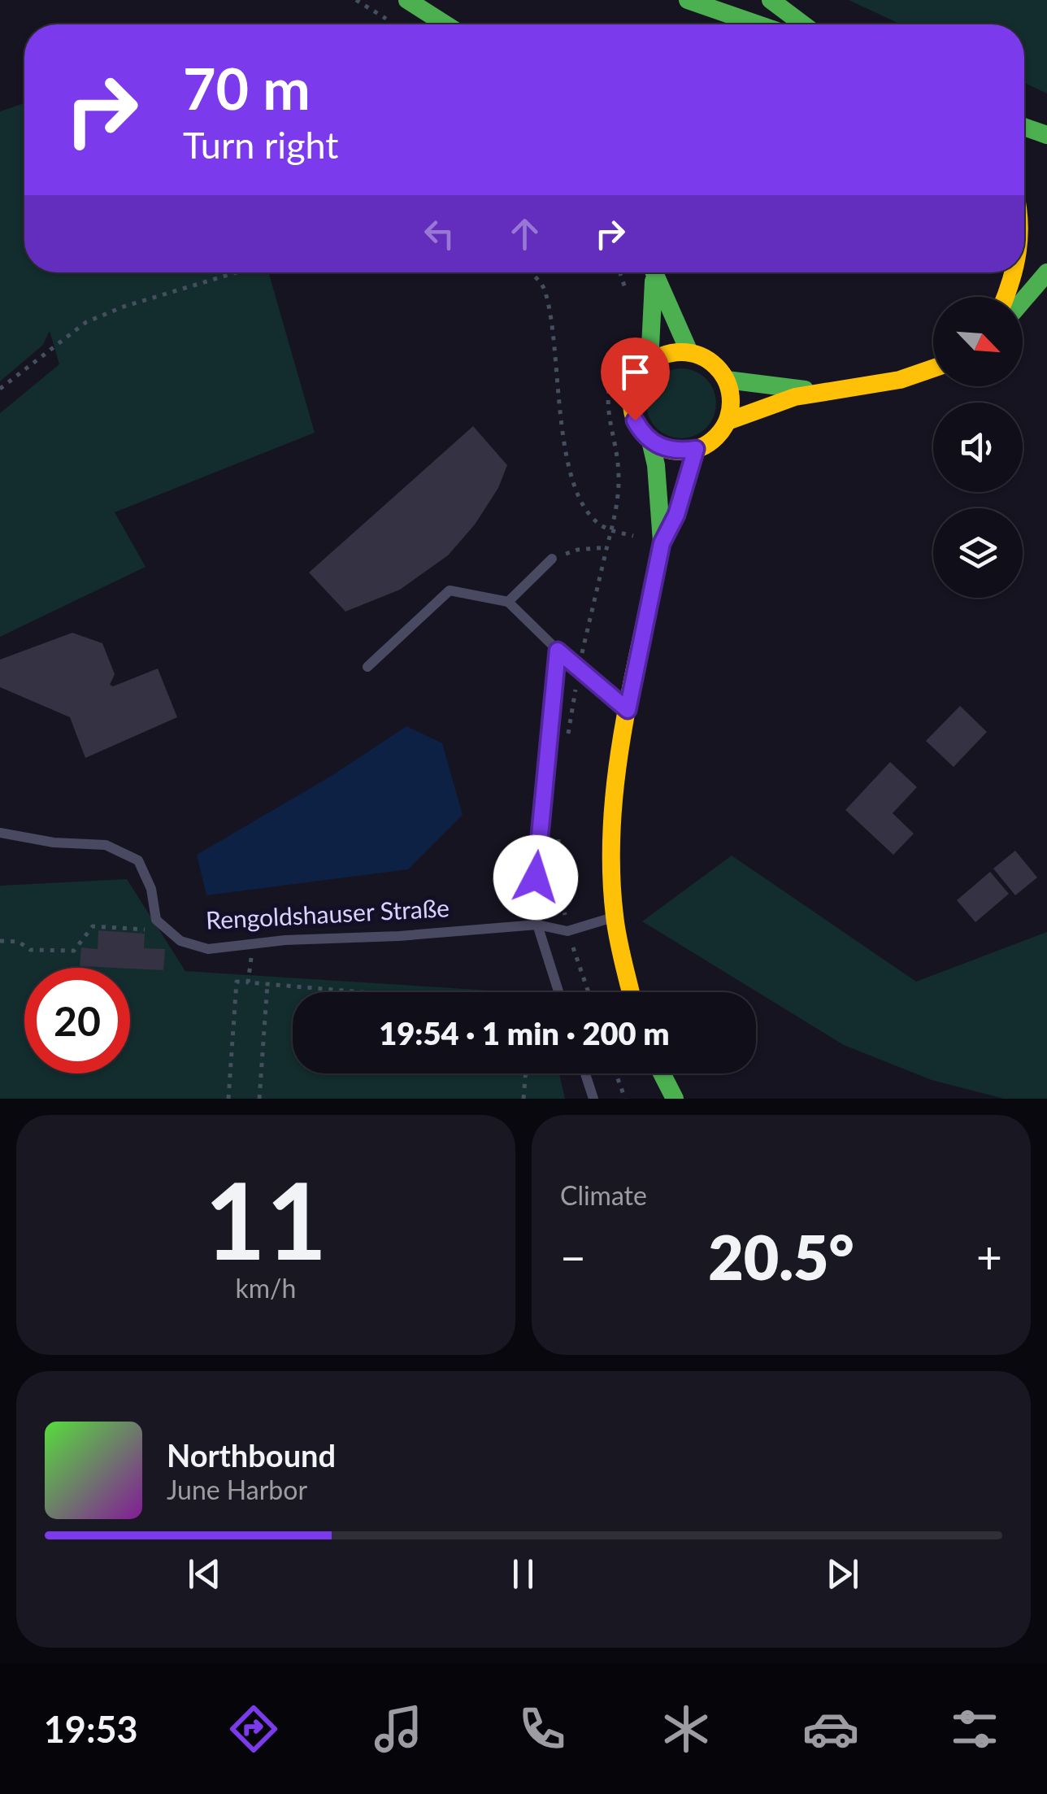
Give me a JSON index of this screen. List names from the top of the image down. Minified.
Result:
{"streets":{"lane":["Rengoldshauser Straße"]},"north":"bottom right","page":{"turn":["70 m","Turn right"],"limit":"20","trip":"19:54 · 1 min · 200 m","tile":[["11","km/h"],"Climate"],"heat":["−","20.5°","+"],"song":["Northbound","June Harbor"],"tabs":"19:53"}}
